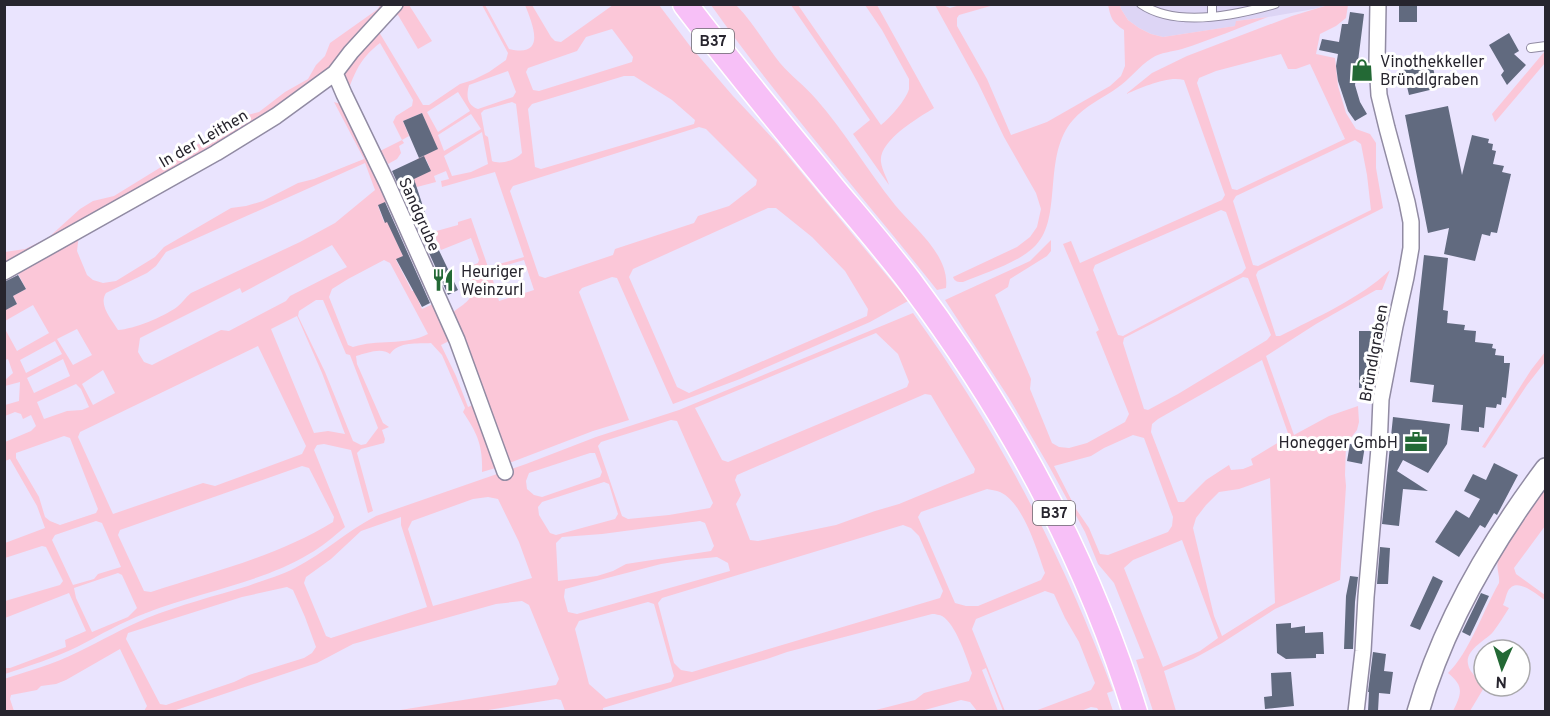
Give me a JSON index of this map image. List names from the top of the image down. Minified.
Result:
{"streets":{"main road":["B37"],"street":["In der Leithen","Sandgrube","Bründlgraben"]},"crossings":[["In der Leithen","Sandgrube"]],"places":{"shop":["Vinothekkeller Bründlgraben"],"restaurant":["Heuriger Weinzurl"],"office":["Honegger GmbH"]},"north":"bottom"}
